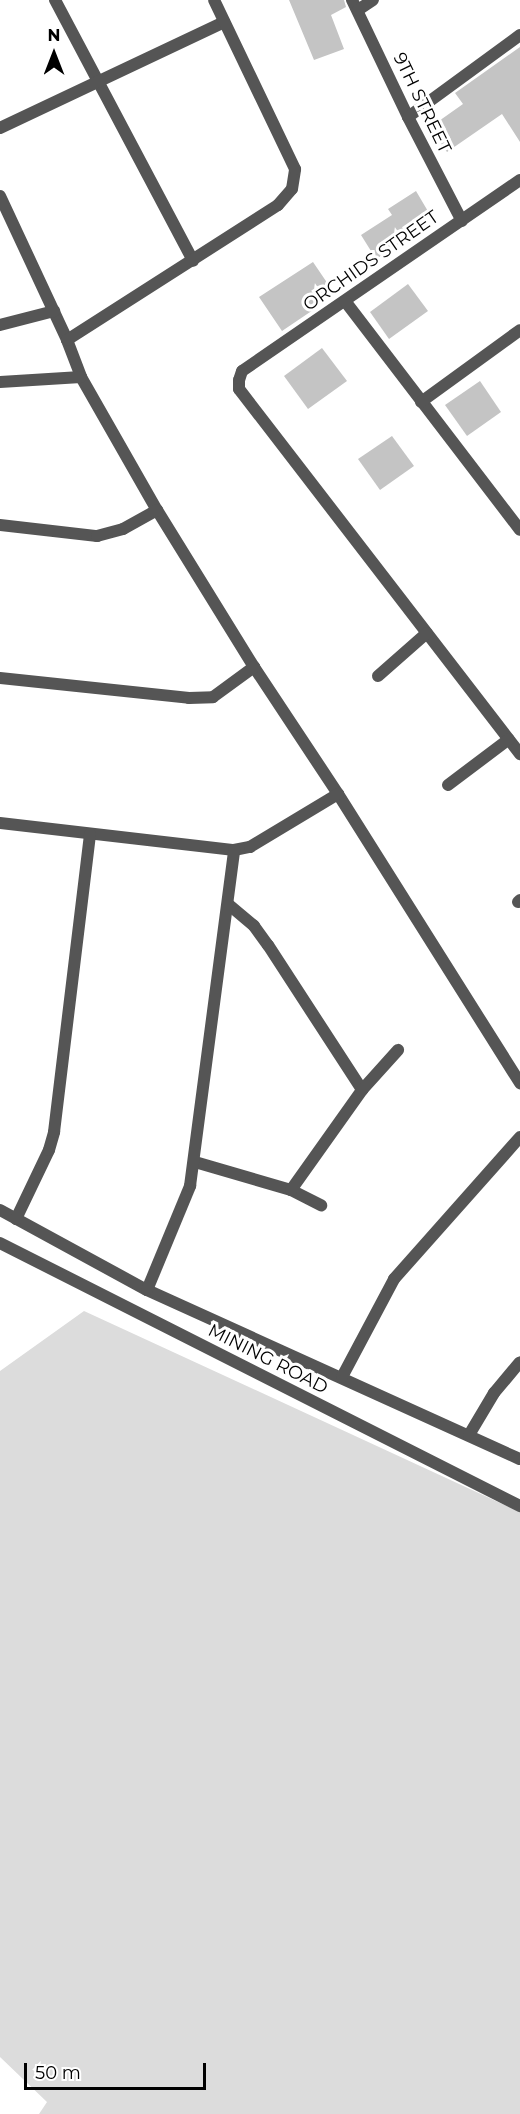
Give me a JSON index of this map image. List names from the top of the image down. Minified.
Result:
{"streets":{"street":["9TH STREET","ORCHIDS STREET","MINING ROAD"]},"crossings":[["9TH STREET","ORCHIDS STREET"]],"scale_bar":"50 m","north":"top"}
